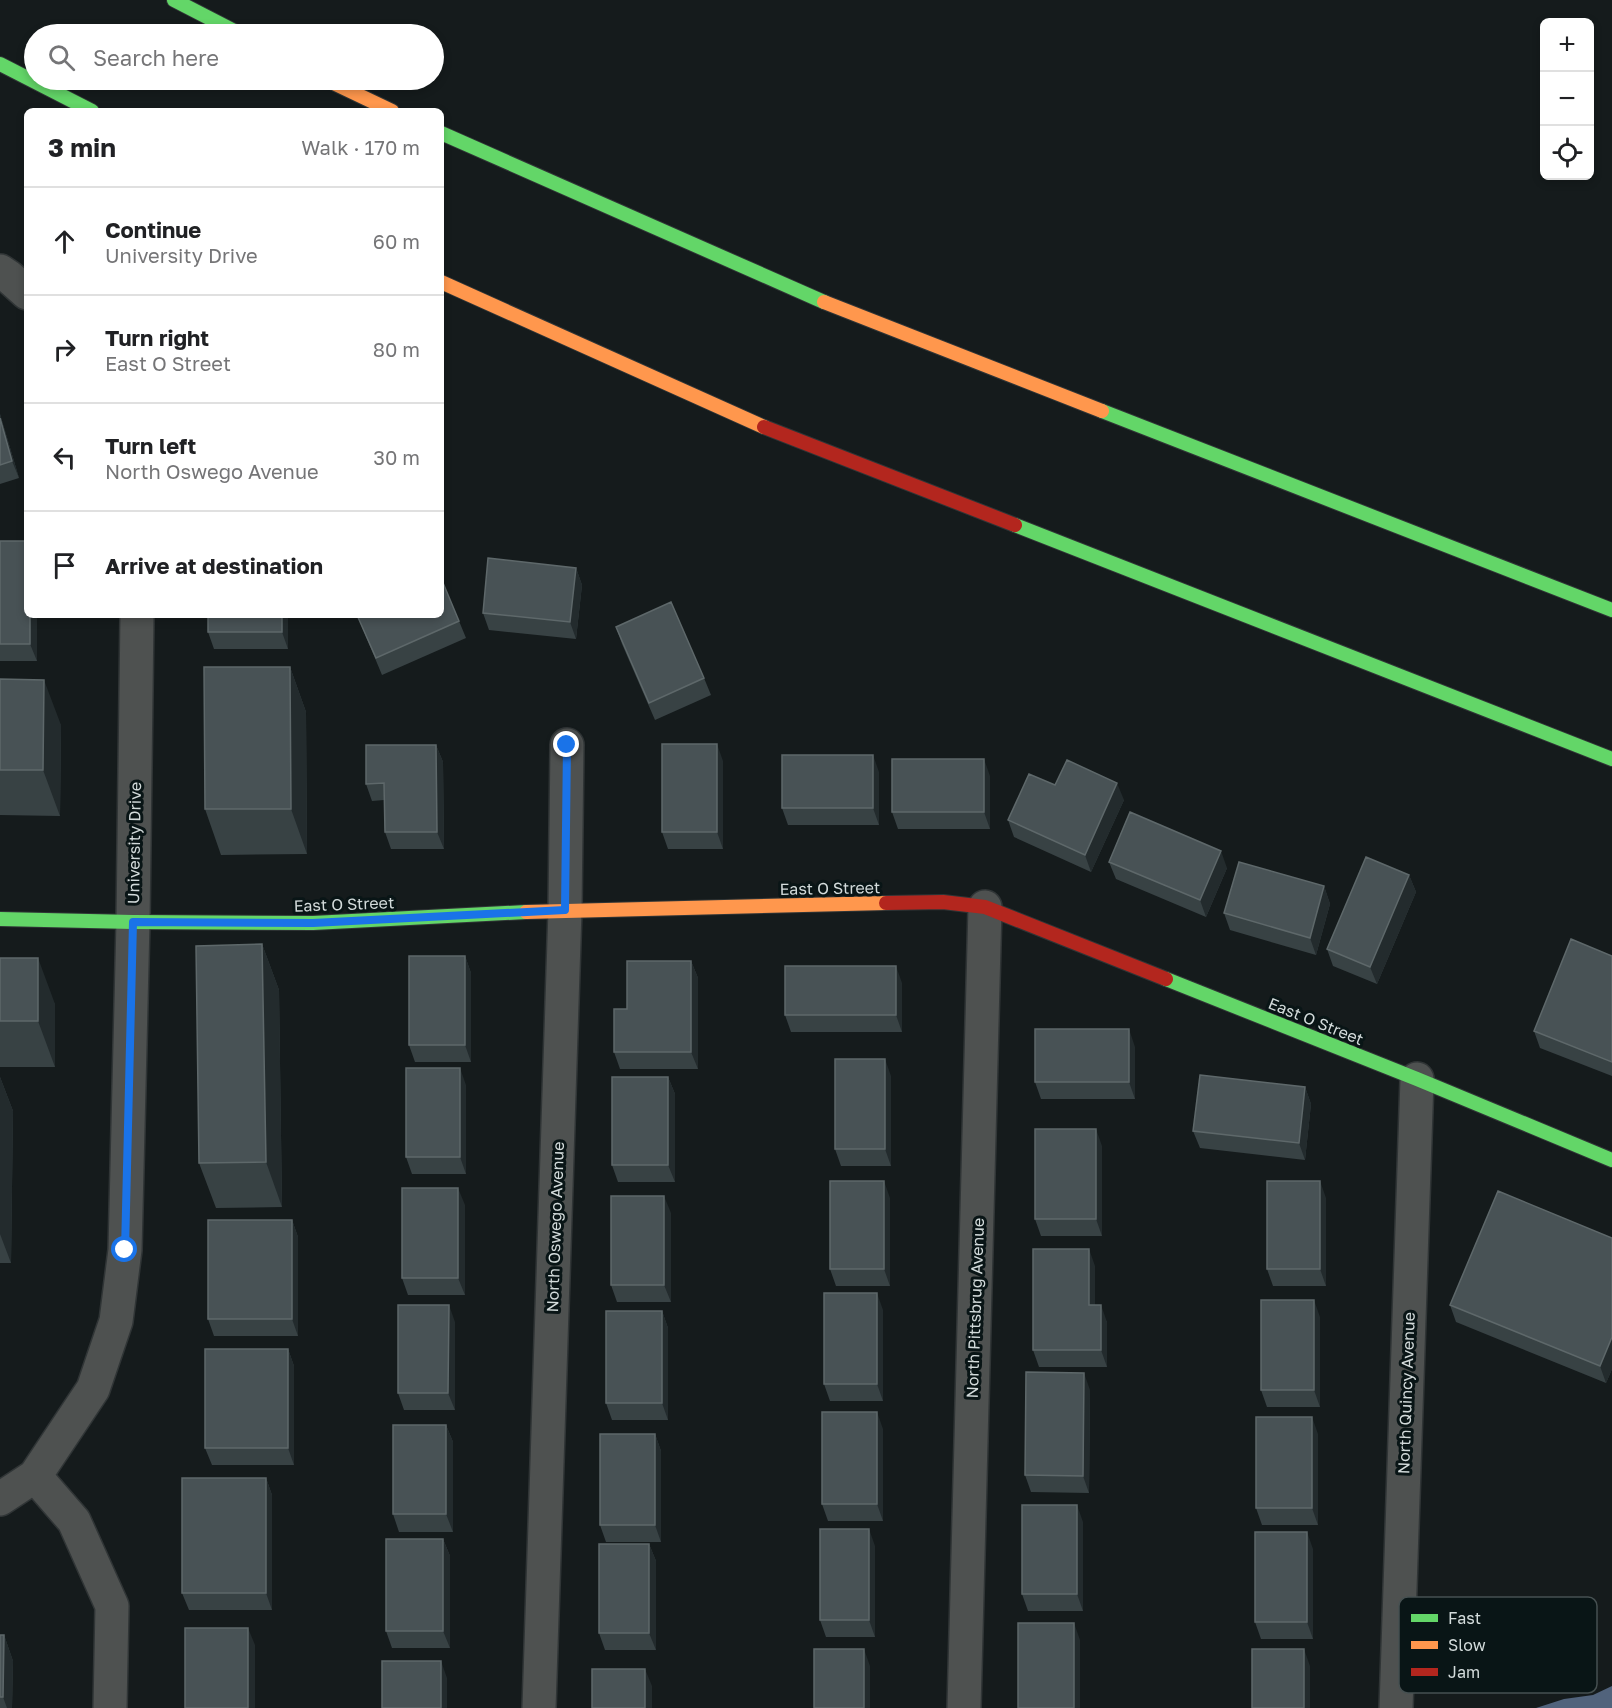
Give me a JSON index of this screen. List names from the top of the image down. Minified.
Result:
{"streets":{"main road":["East O Street"],"street":["University Drive","North Oswego Avenue","North Pittsbrug Avenue","North Quincy Avenue"]},"crossings":[["University Drive","East O Street"],["East O Street","North Oswego Avenue"],["East O Street","North Pittsbrug Avenue"],["East O Street","North Quincy Avenue"]],"legend":["Fast","Slow","Jam"],"page":{"map_buttons":["+","−"],"search":"Search here","heading":["3 min","Walk · 170 m"],"list":[["Continue","University Drive","60 m"],["Turn right","East O Street","80 m"],["Turn left","North Oswego Avenue","30 m"],"Arrive at destination"]}}
